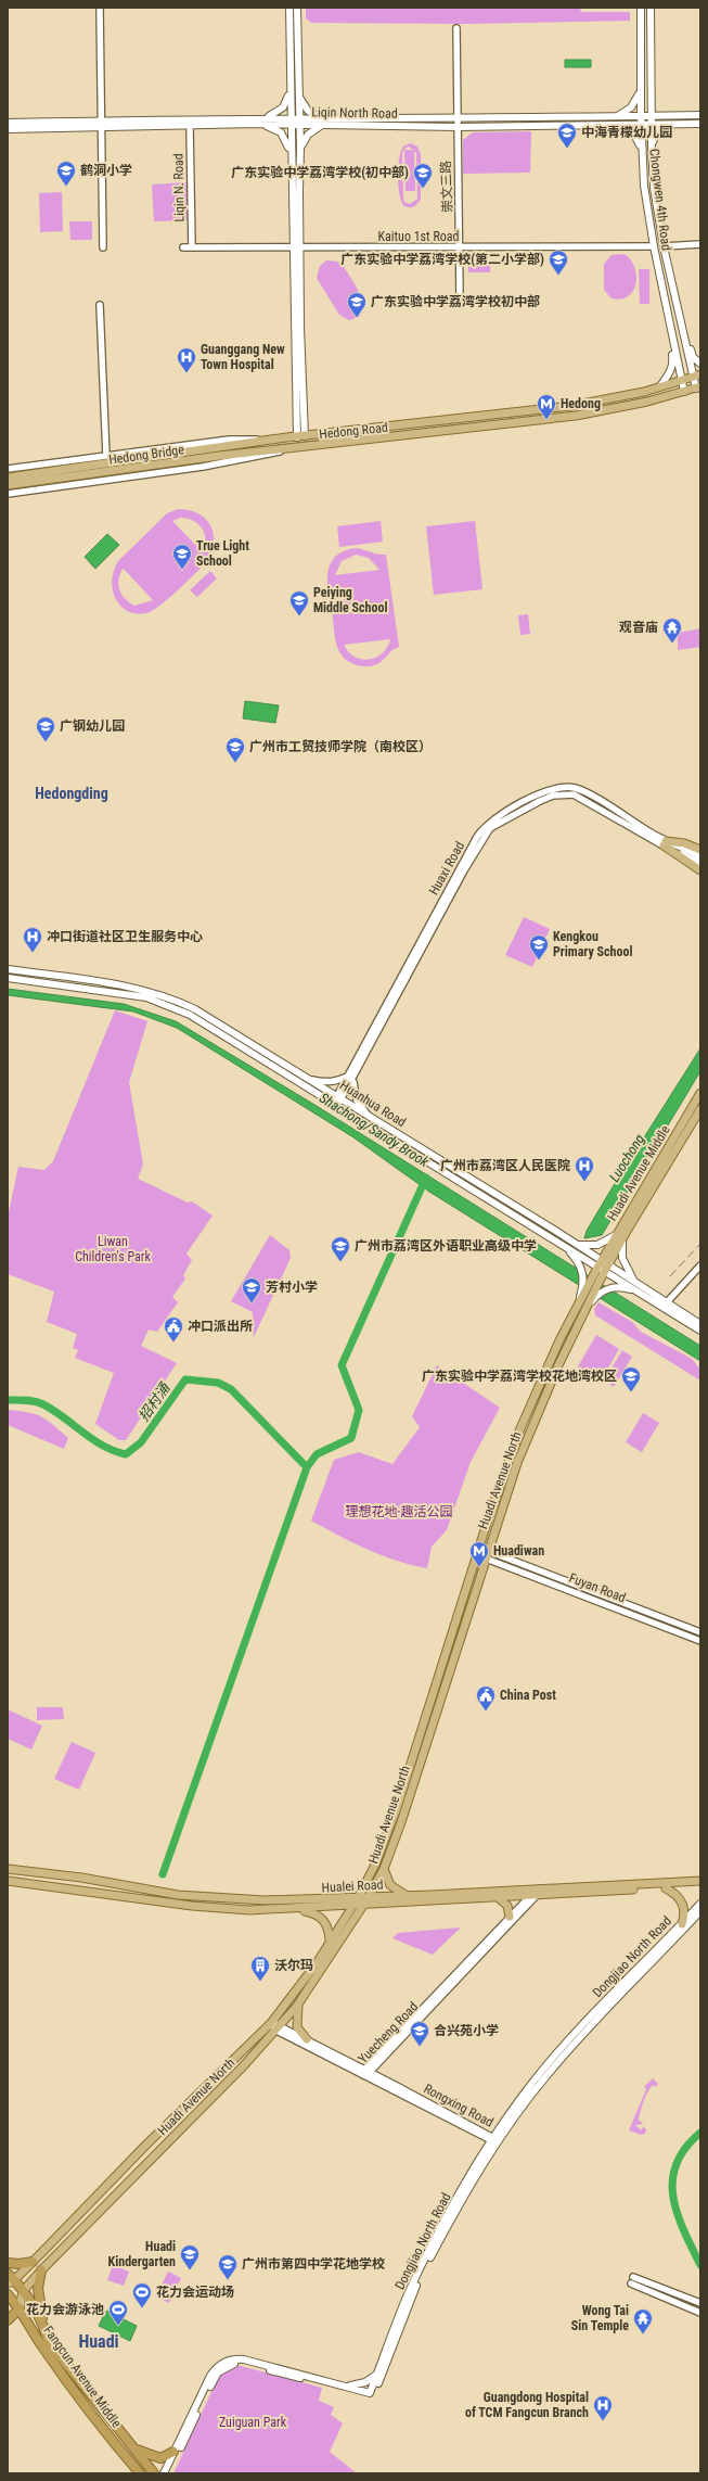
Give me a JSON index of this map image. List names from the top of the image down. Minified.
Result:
{"streets":{"highway":["Fangcun Avenue Middle"],"main road":["Liqin North Road","Chongwen 4th Road","Hedong Road","Hedong Bridge","Huanhua Road","Huadi Avenue Middle","Huadi Avenue North","Hualei Road","Dongjiao North Road"],"street":["崇文三路","Liqin N. Road","Kaituo 1st Road","Huaxi Road","Fuyan Road","Yuecheng Road","Rongxing Road"]},"crossings":[["Liqin North Road","崇文三路"],["Liqin North Road","Liqin N. Road"],["Liqin North Road","Chongwen 4th Road"],["崇文三路","Kaituo 1st Road"],["Liqin N. Road","Kaituo 1st Road"],["Chongwen 4th Road","Kaituo 1st Road"],["Chongwen 4th Road","Hedong Road"],["Hedong Road","Hedong Bridge"],["Huaxi Road","Huanhua Road"],["Huanhua Road","Huadi Avenue Middle"],["Huanhua Road","Huadi Avenue North"],["Huadi Avenue Middle","Huadi Avenue North"],["Huadi Avenue North","Fuyan Road"],["Huadi Avenue North","Hualei Road"],["Huadi Avenue North","Rongxing Road"],["Huadi Avenue North","Fangcun Avenue Middle"],["Hualei Road","Yuecheng Road"],["Dongjiao North Road","Rongxing Road"],["Yuecheng Road","Rongxing Road"]],"districts":["Hedongding","Huadi"],"water":["Shachong/Sandy Brook","Luochong","招村涌"],"parks":["Liwan Children's Park","理想花地·趣活公园","Zuiguan Park"],"places":{"school or university":["中海青檬幼儿园","鹤洞小学","广东实验中学荔湾学校(初中部)","广东实验中学荔湾学校(第二小学部)","广东实验中学荔湾学校初中部","True Light School","Peiying Middle School","广钢幼儿园","广州市工贸技师学院（南校区）","Kengkou Primary School","广州市荔湾区外语职业高级中学","芳村小学","广东实验中学荔湾学校花地湾校区","合兴苑小学","Huadi Kindergarten","广州市第四中学花地学校"],"hospital":["Guanggang New Town Hospital","冲口街道社区卫生服务中心","广州市荔湾区人民医院","Guangdong Hospital of TCM Fangcun Branch"],"metro station":["Hedong","Huadiwan"],"temple":["观音庙","Wong Tai Sin Temple"],"public building":["冲口派出所","China Post"],"building":["沃尔玛"],"sports":["花力会运动场","花力会游泳池"]}}
